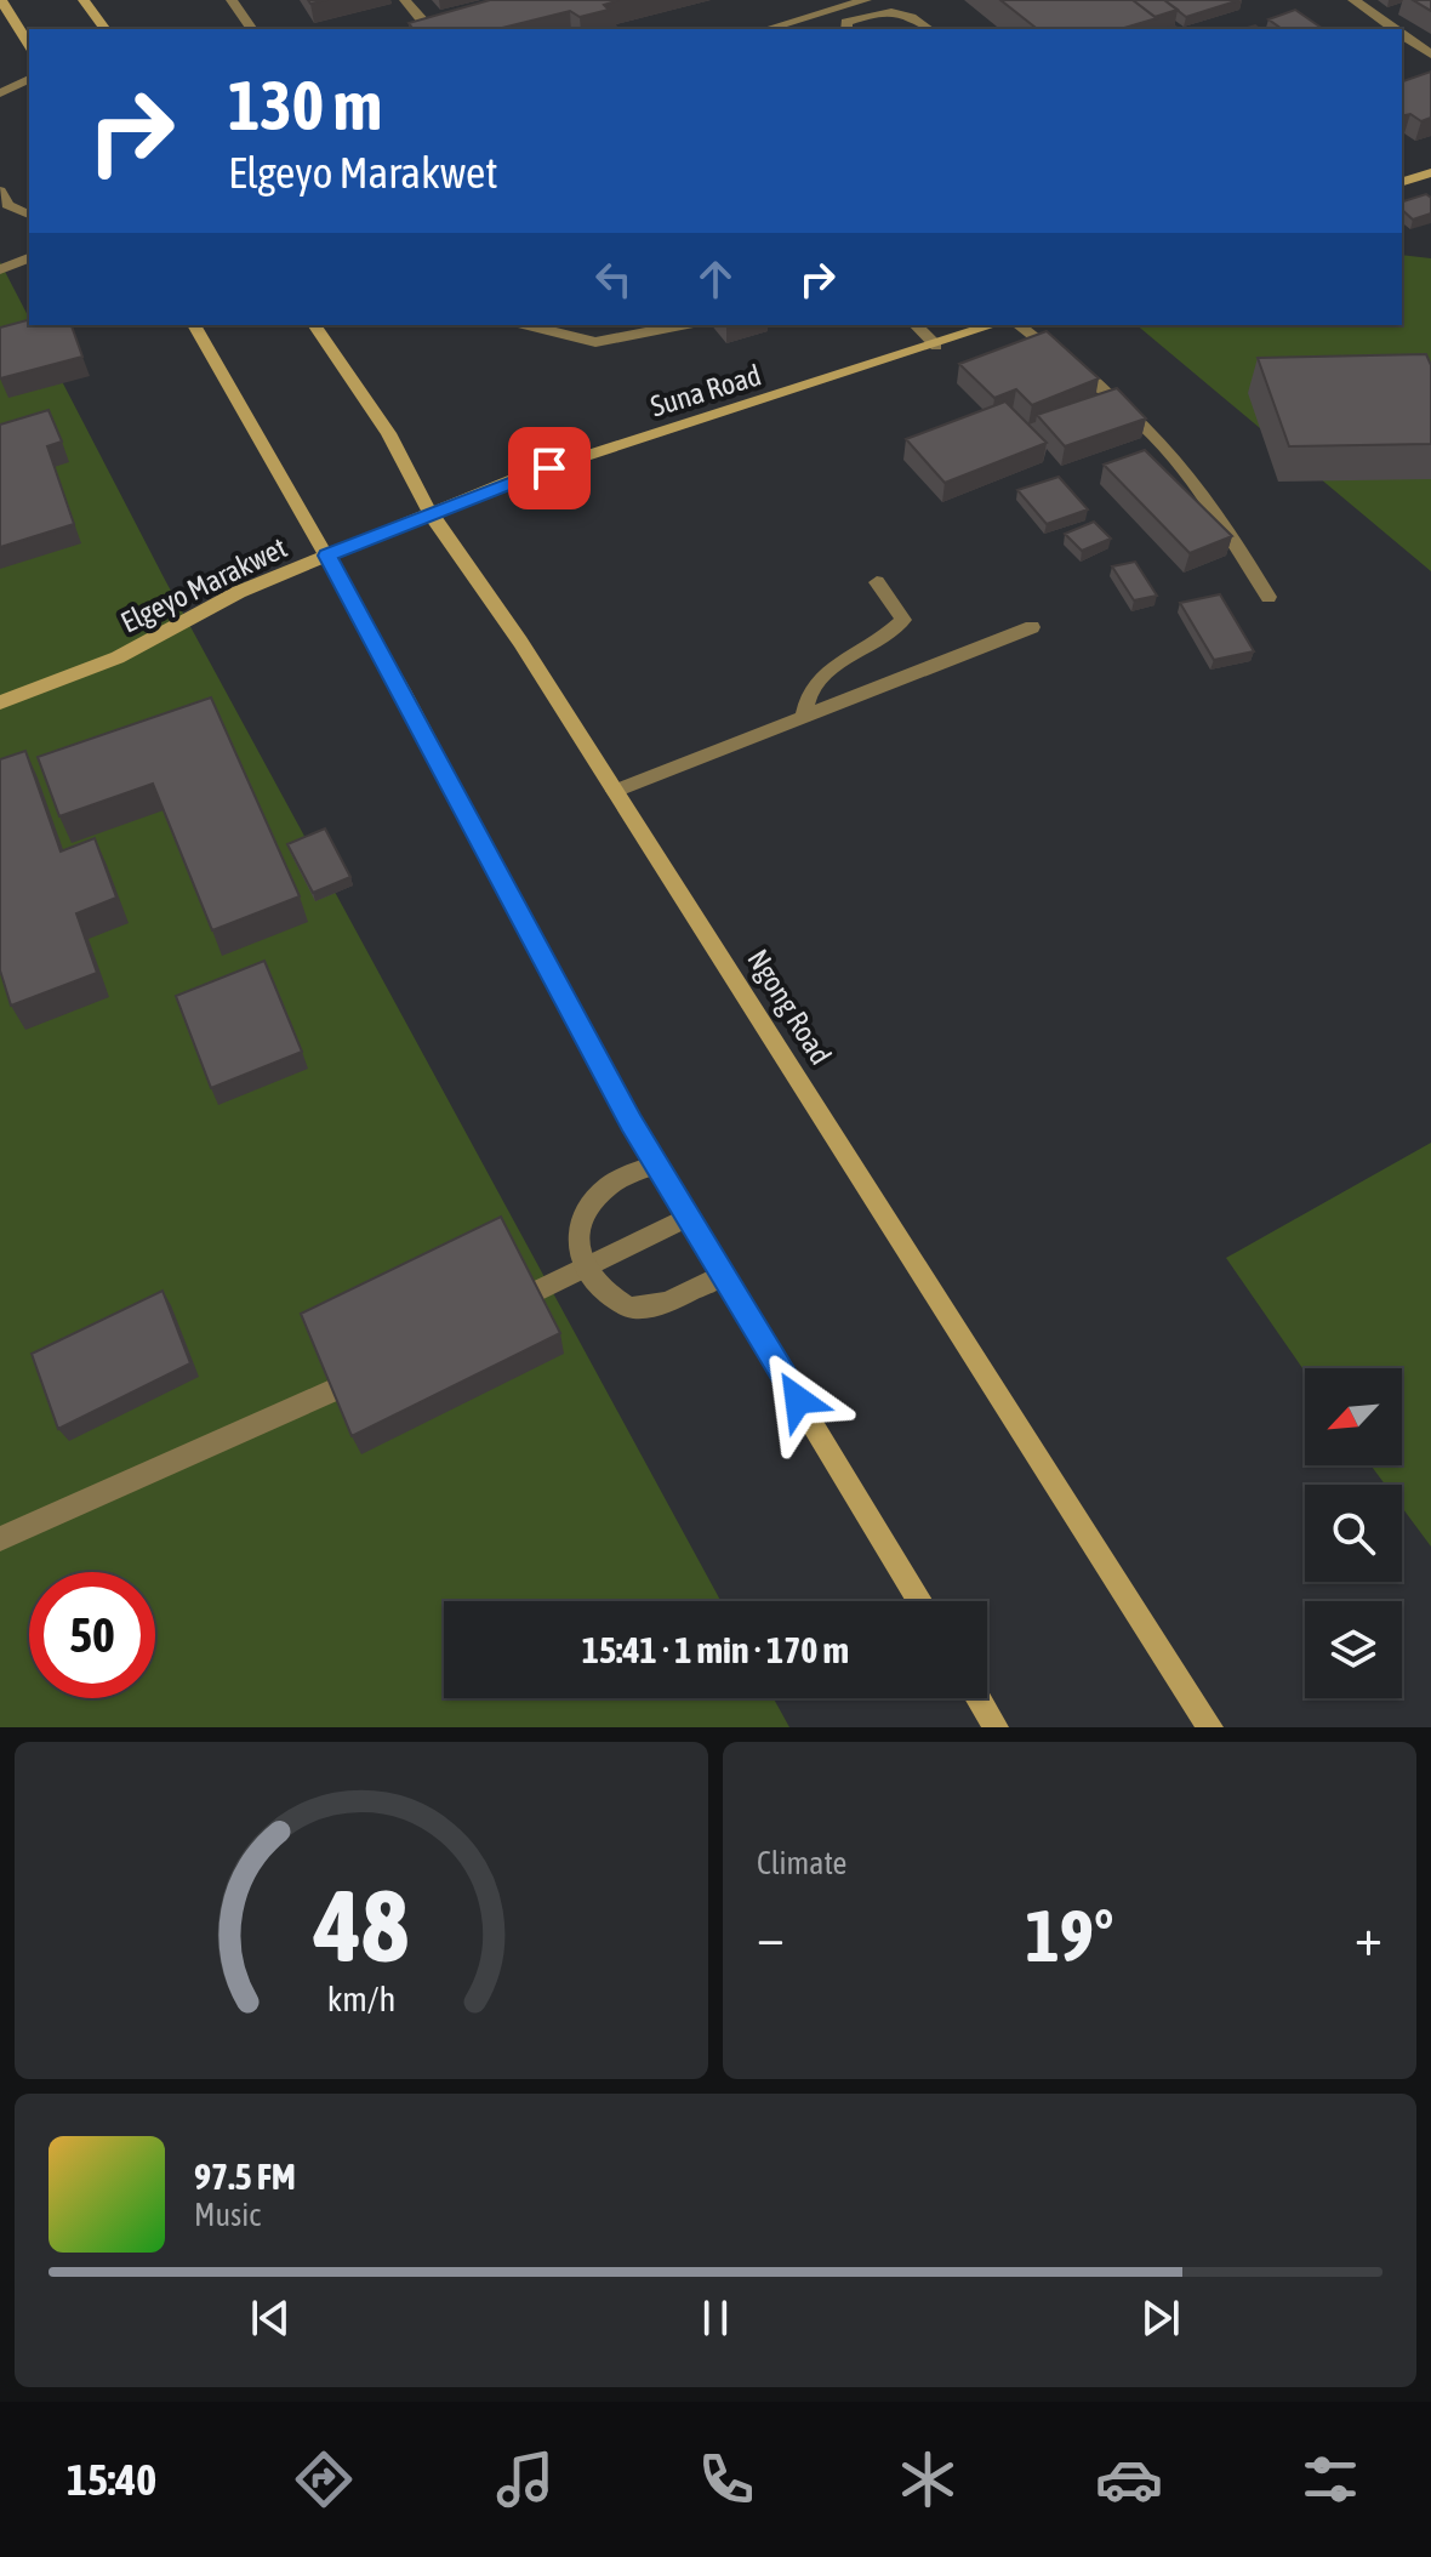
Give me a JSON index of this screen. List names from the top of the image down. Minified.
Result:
{"streets":{"main road":["Suna Road","Elgeyo Marakwet","Ngong Road"]},"crossings":[["Suna Road","Elgeyo Marakwet"],["Suna Road","Ngong Road"],["Elgeyo Marakwet","Ngong Road"]],"north":"bottom left","page":{"turn":["130 m","Elgeyo Marakwet"],"limit":"50","trip":"15:41 · 1 min · 170 m","tile":"Climate","heat":["−","19°","+"],"song":["97.5 FM","Music"],"tabs":"15:40","gauge":["48","km/h"]}}
